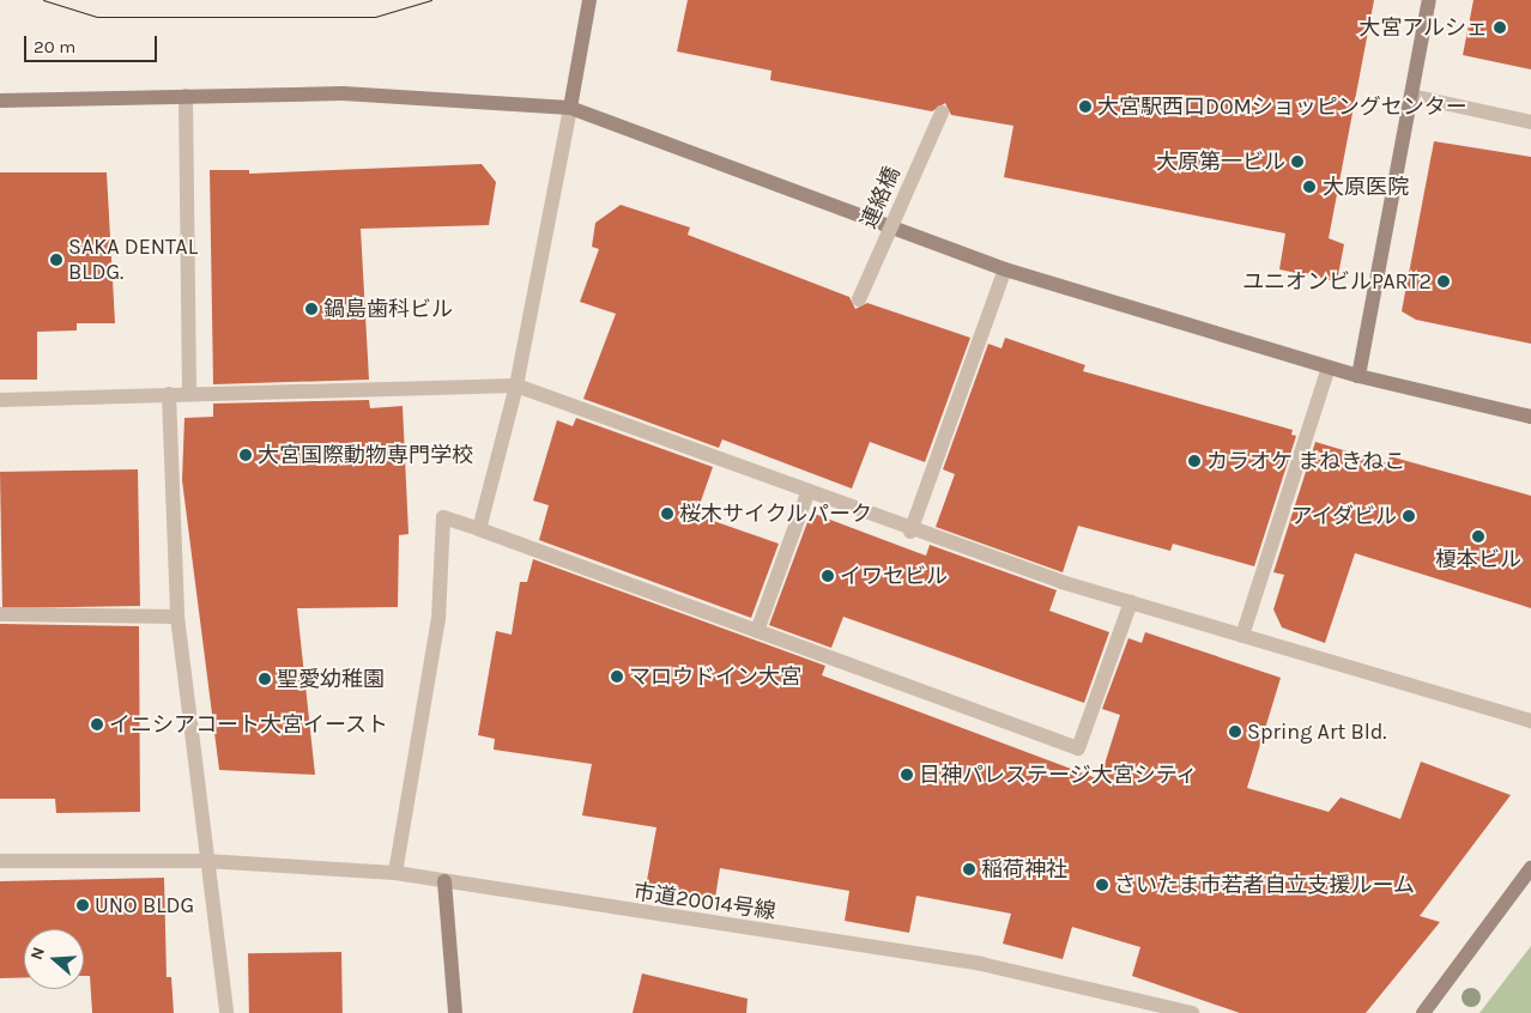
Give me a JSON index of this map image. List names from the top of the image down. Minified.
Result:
{"streets":{"street":["連絡橋","市道20014号線"]},"places":["大宮アルシェ","大宮駅西口DOMショッピングセンター","大原第一ビル","大原医院","SAKA DENTAL BLDG.","ユニオンビルPART2","鍋島歯科ビル","大宮国際動物専門学校","カラオケ まねきねこ","桜木サイクルパーク","アイダビル","榎本ビル","イワセビル","マロウドイン大宮","聖愛幼稚園","イニシアコート大宮イースト","Spring Art Bld.","日神パレステージ大宮シティ","稲荷神社","さいたま市若者自立支援ルーム","UNO BLDG"],"scale_bar":"20 m","north":"left"}
